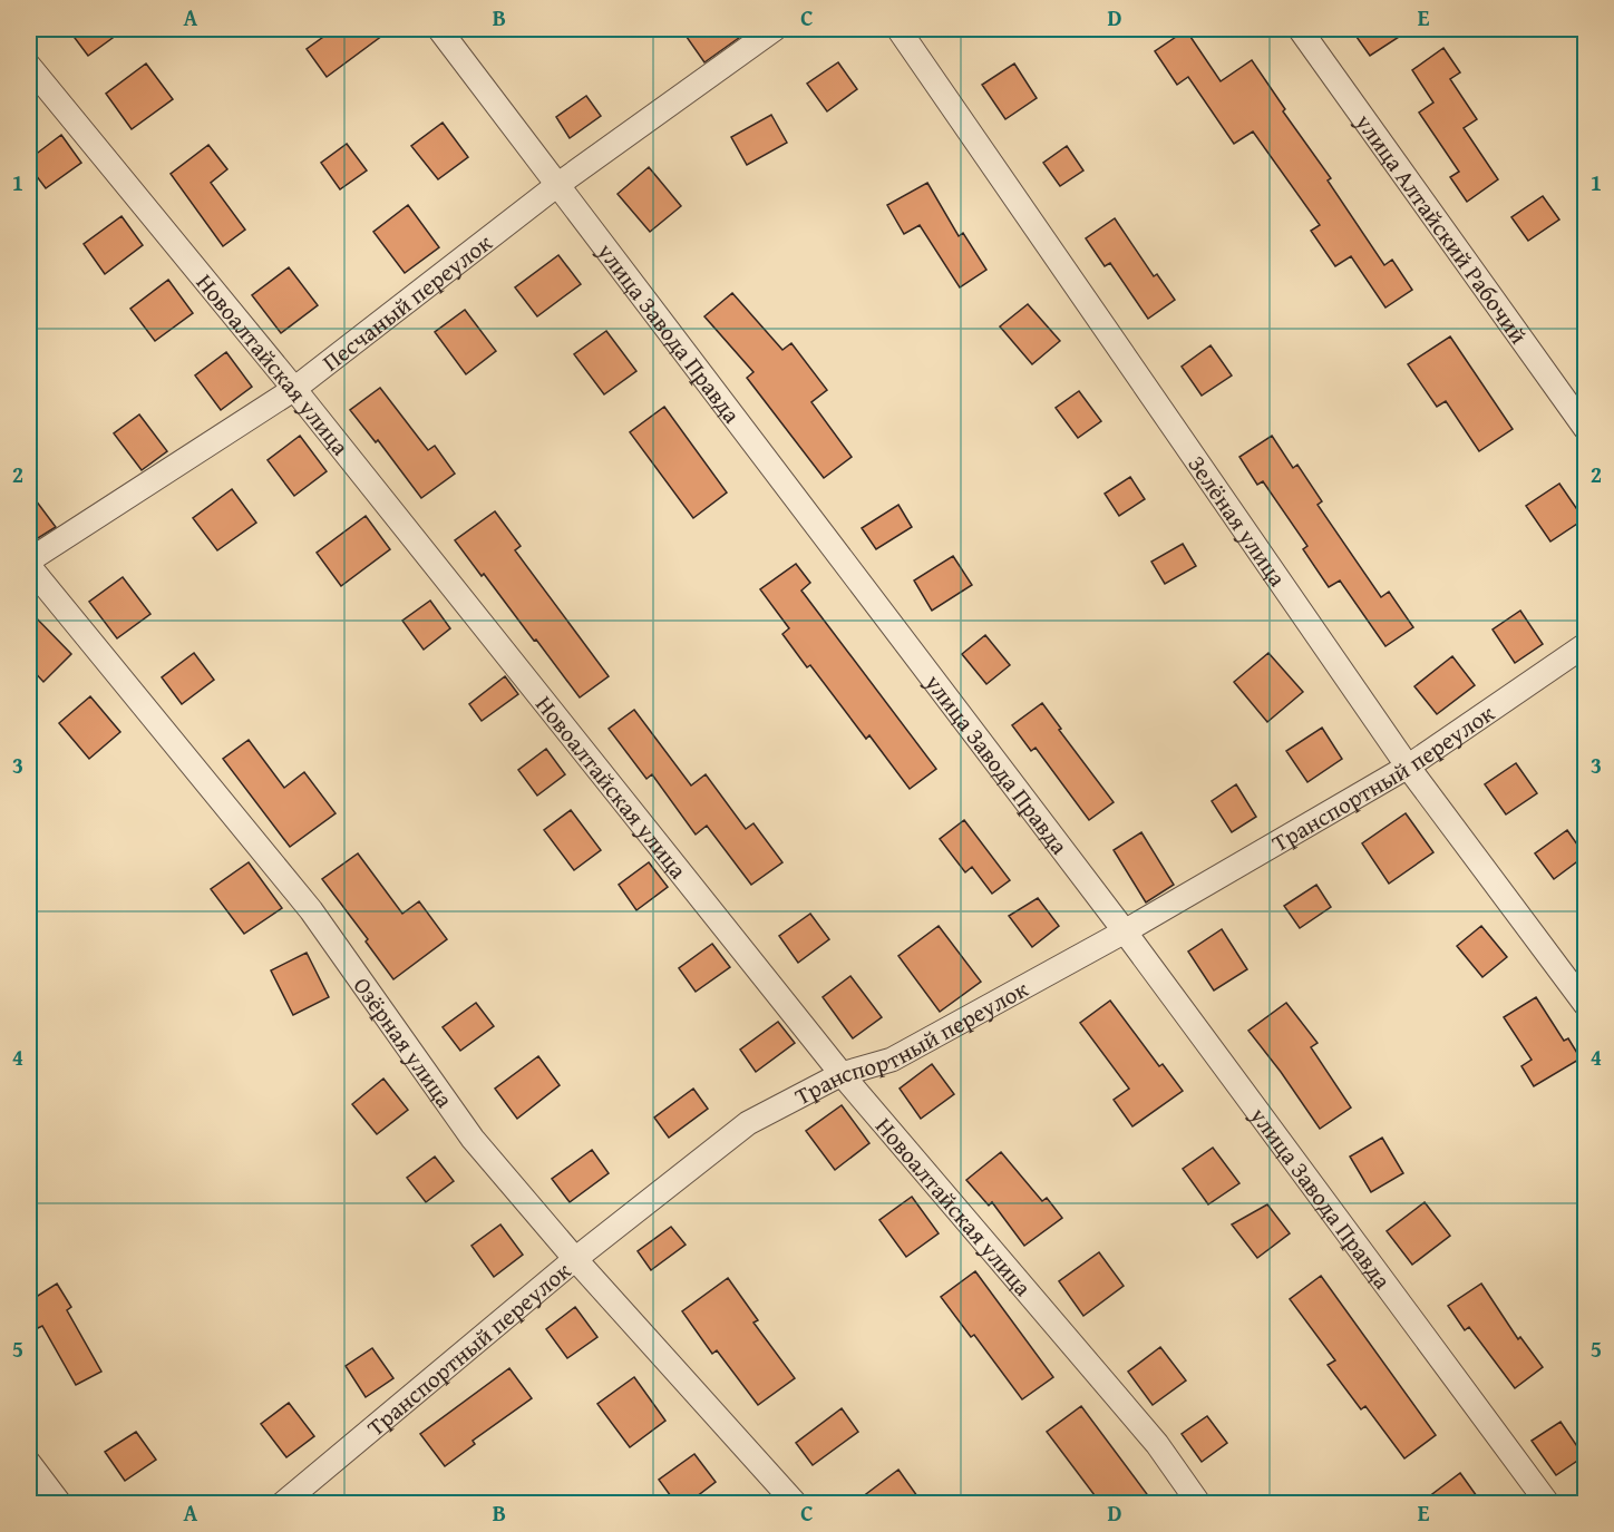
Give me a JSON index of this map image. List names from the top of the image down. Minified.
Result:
{"streets":{"street":["улица Алтайский Рабочий","Песчаный переулок","улица Завода Правда","Новоалтайская улица","Зелёная улица","Транспортный переулок","Озёрная улица"]},"crossings":[["Песчаный переулок","улица Завода Правда"],["Песчаный переулок","Новоалтайская улица"],["Песчаный переулок","Озёрная улица"],["улица Завода Правда","Транспортный переулок"],["Новоалтайская улица","Транспортный переулок"],["Зелёная улица","Транспортный переулок"],["Транспортный переулок","Озёрная улица"]],"grid":{"columns":["A","B","C","D","E"],"rows":["1","2","3","4","5"]}}
